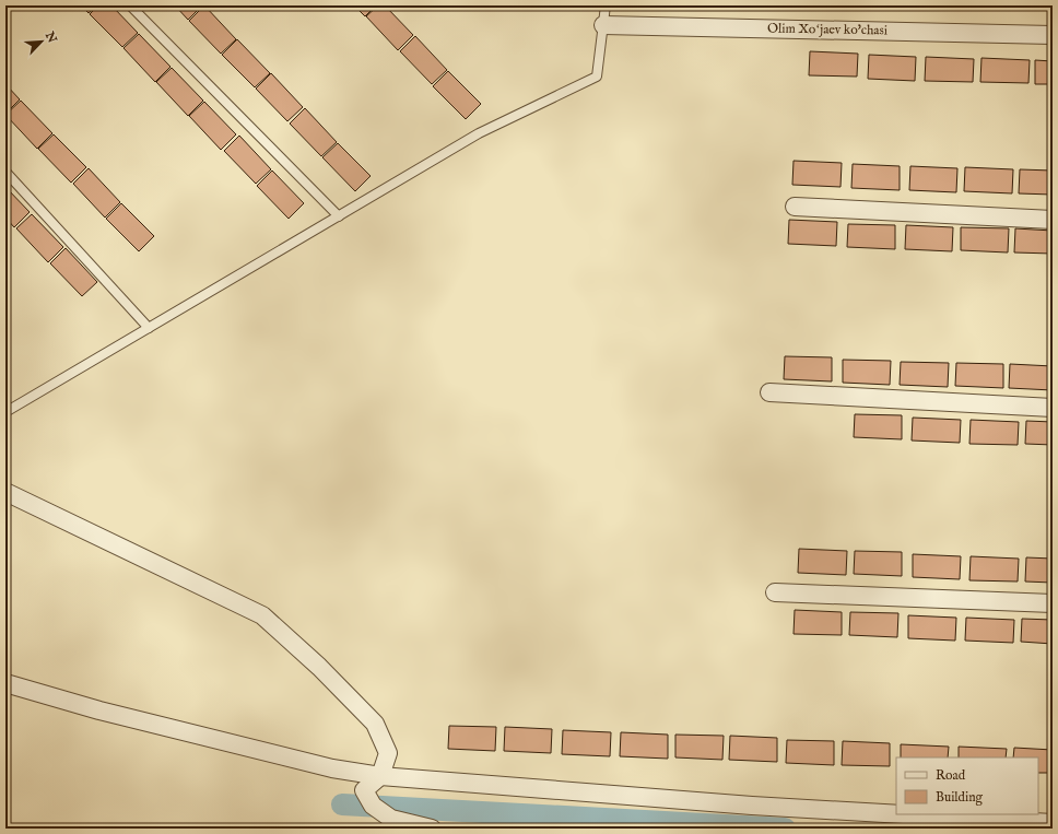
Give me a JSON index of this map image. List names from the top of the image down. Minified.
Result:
{"streets":{"street":["Olim Xoʻjaev ko'chasi"]},"legend":["Road","Building"],"north":"top right"}
